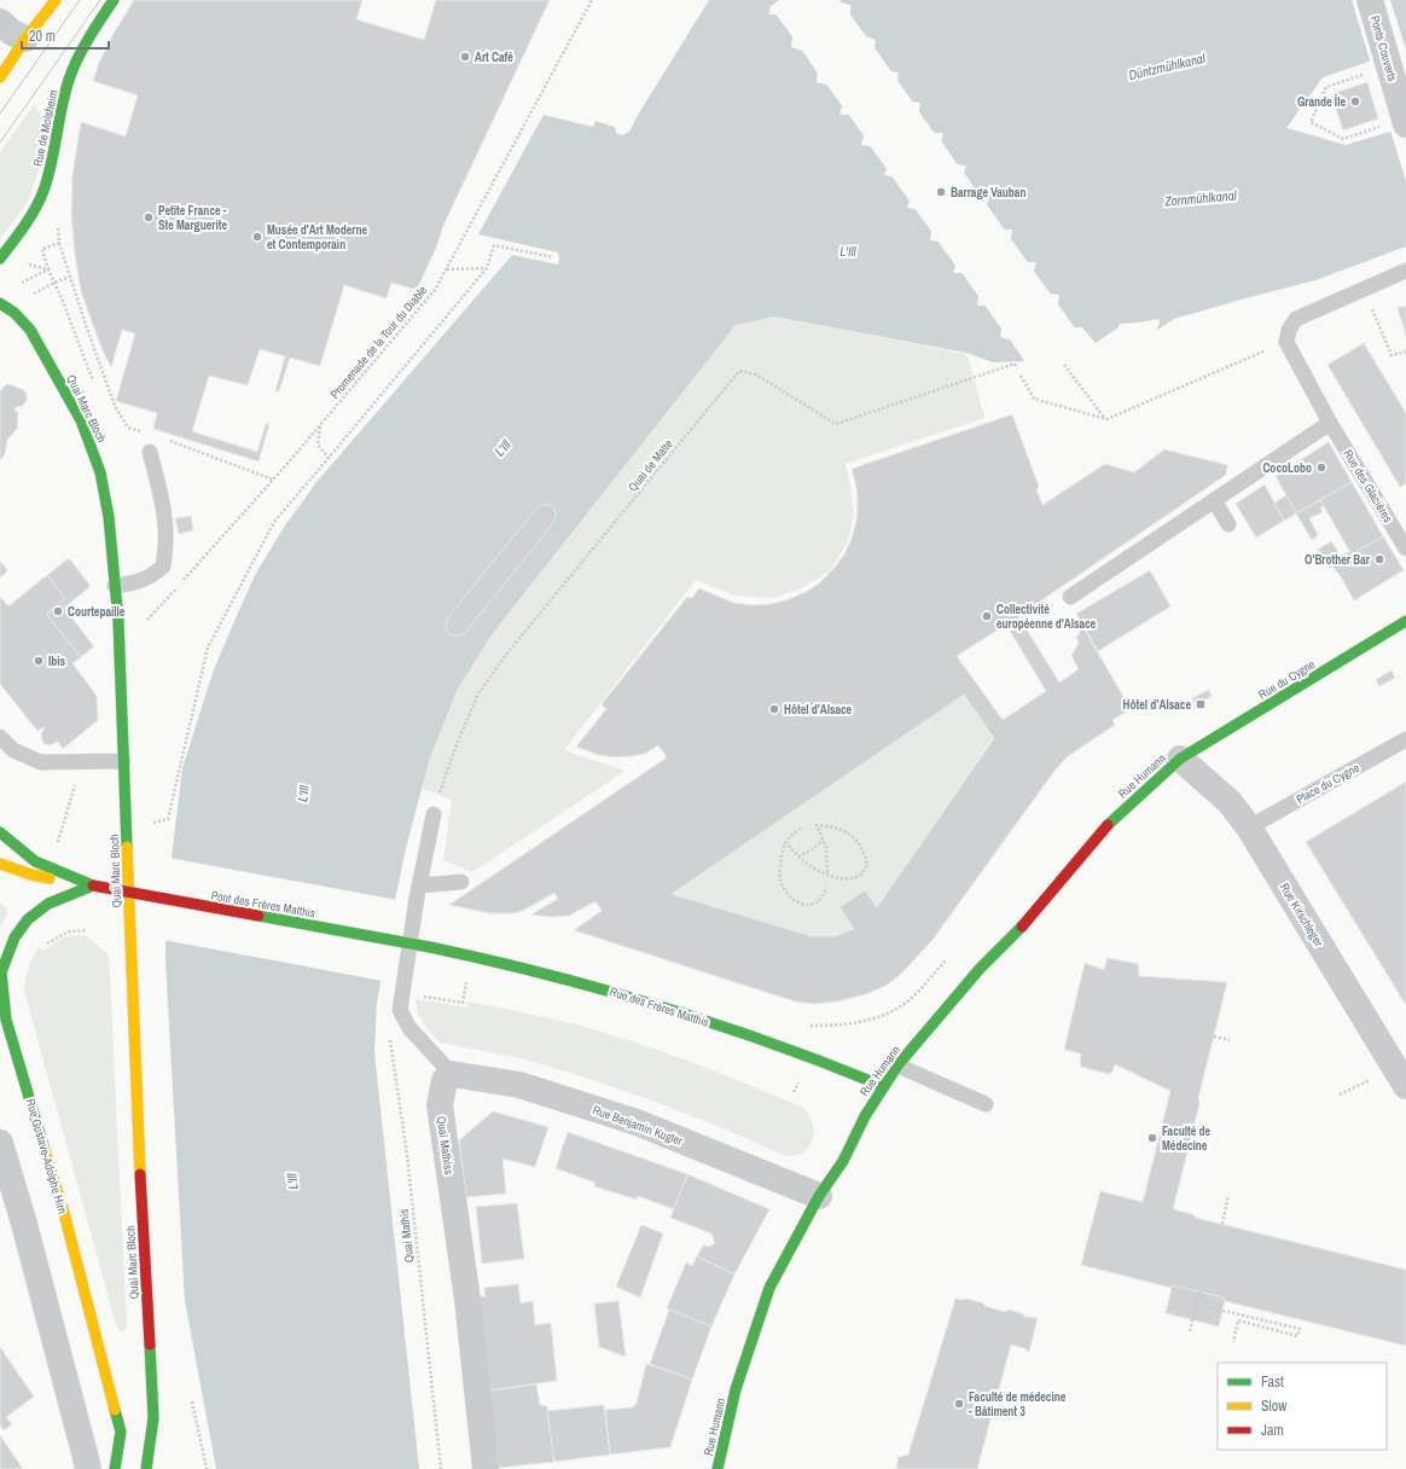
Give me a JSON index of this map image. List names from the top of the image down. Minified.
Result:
{"streets":{"street":["Ponts Couverts","Rue de Molsheim","Quai Marc Bloch","Rue du Cygne","Rue Humann","Pont des Frères Matthis","Rue Kirschleger","Rue des Frères Matthis","Rue Benjamin Kugler","Quai Mathiss","Rue Gustave-Adolphe Hirn"],"lane":["Rue des Glacières","Place du Cygne"],"path":["Promenade de la Tour du Diable","Quai de Malte","Quai Mathis"]},"crossings":[["Rue du Cygne","Rue Humann"],["Rue du Cygne","Rue Kirschleger"],["Rue Humann","Rue Kirschleger"],["Rue Humann","Rue des Frères Matthis"],["Rue Humann","Rue Benjamin Kugler"],["Place du Cygne","Rue Kirschleger"],["Pont des Frères Matthis","Rue des Frères Matthis"],["Pont des Frères Matthis","Rue Gustave-Adolphe Hirn"],["Rue Benjamin Kugler","Quai Mathiss"]],"water":["Düntzmühlkanal","Zornmühlkanal","L'Ill"],"places":{"other":["Art Café","Grande Île","Barrage Vauban","Petite France - Ste Marguerite","Musée d'Art Moderne et Contemporain","CocoLobo","O'Brother Bar","Courtepaille","Collectivité européenne d'Alsace","Ibis","Hôtel d'Alsace","Faculté de Médecine","Faculté de médecine - Bâtiment 3"],"transit":["Hôtel d’Alsace"]},"legend":["Fast","Slow","Jam"],"scale_bar":"20 m"}
